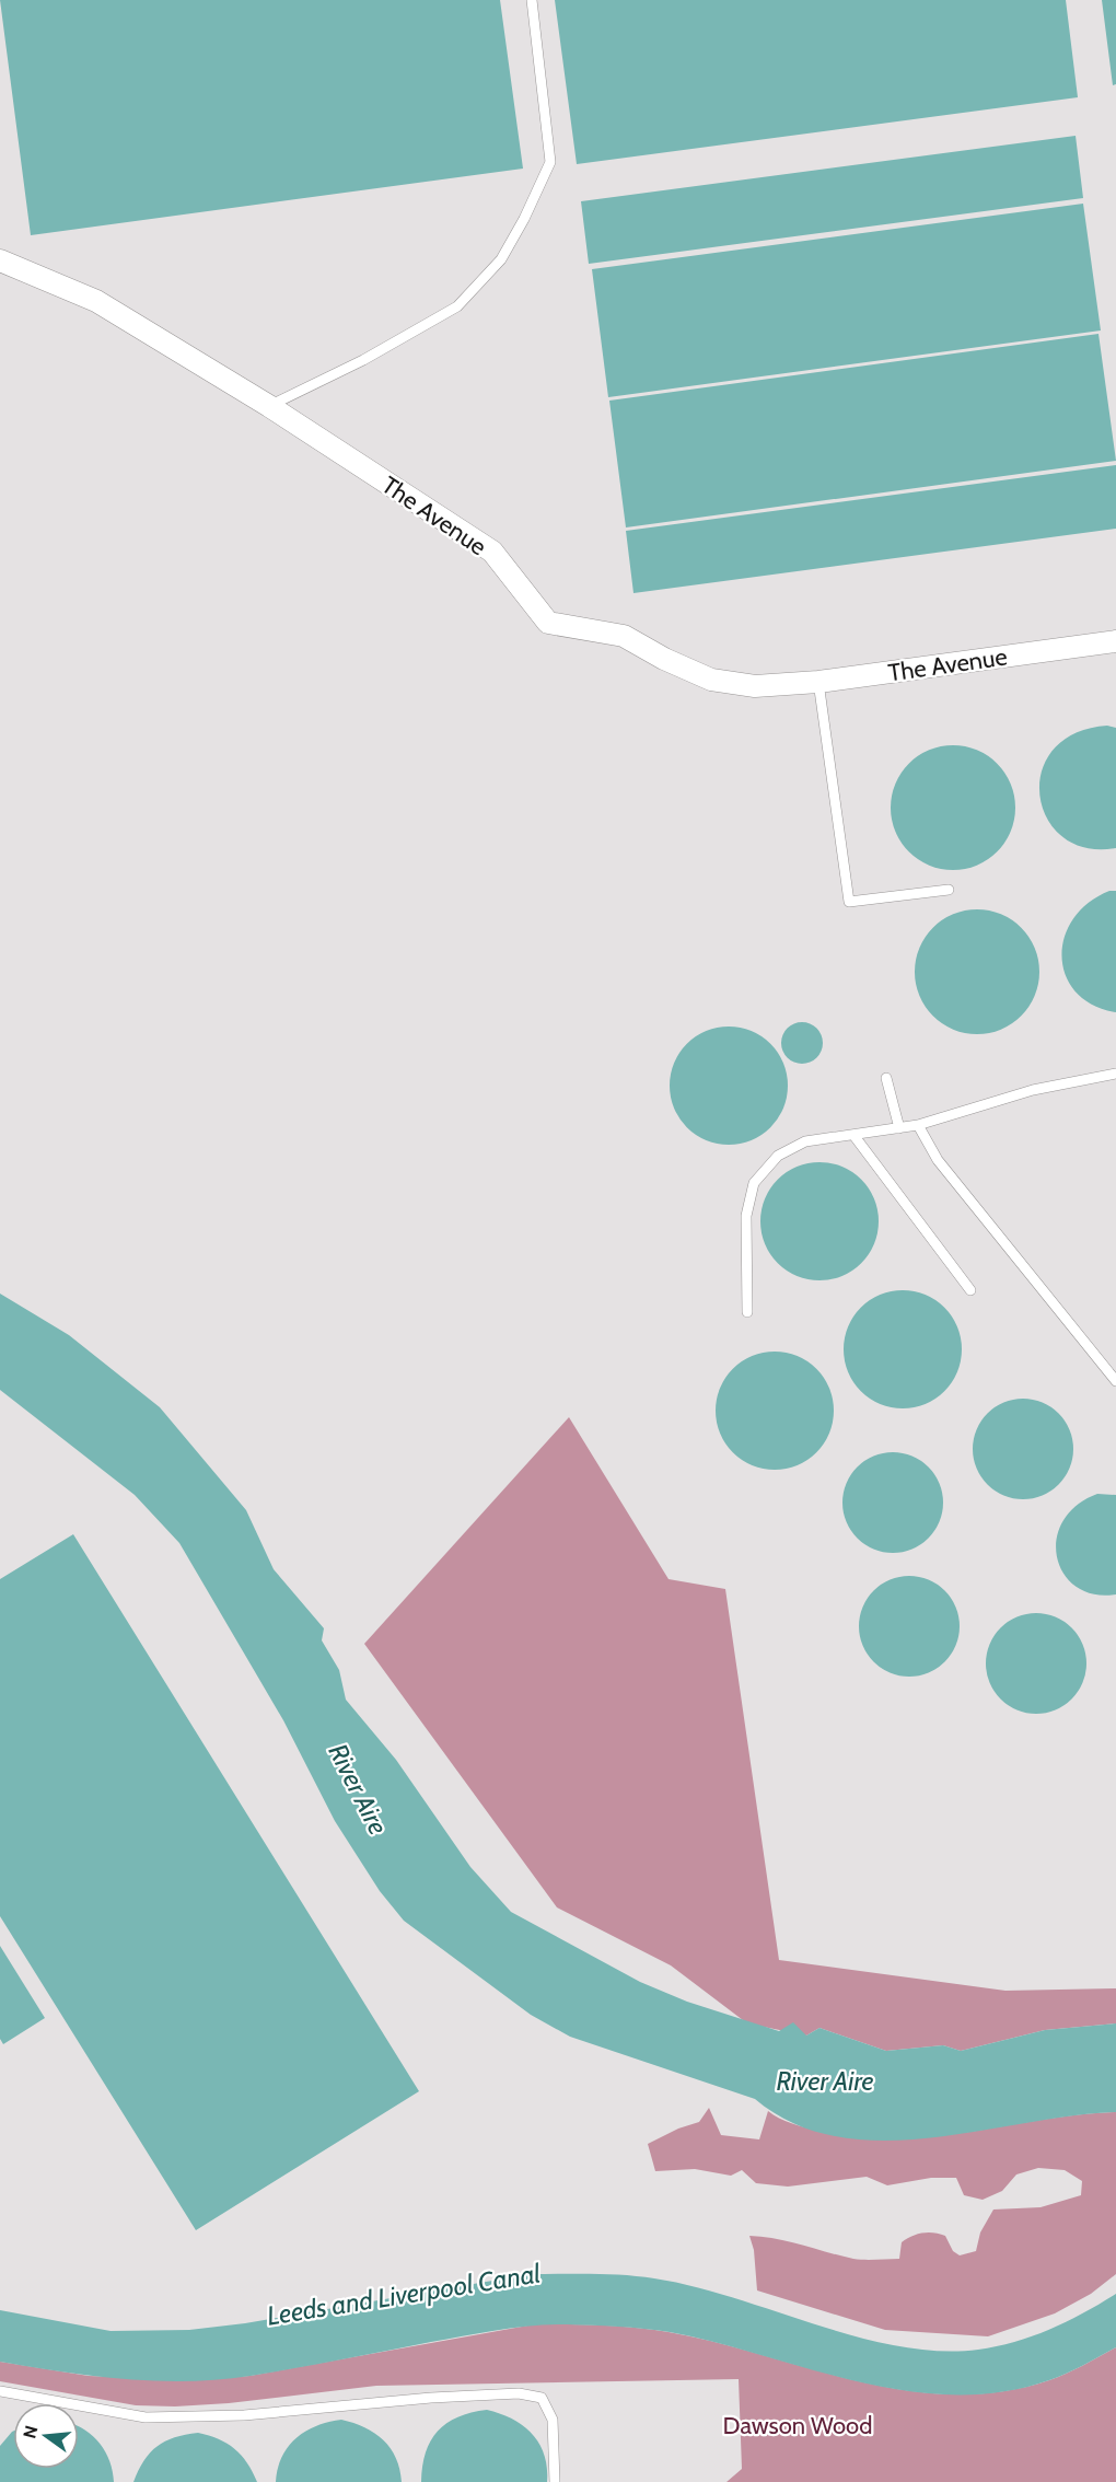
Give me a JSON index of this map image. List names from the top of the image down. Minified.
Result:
{"streets":{"street":["The Avenue"]},"water":["River Aire","Leeds and Liverpool Canal"],"parks":["Dawson Wood"],"north":"left"}
